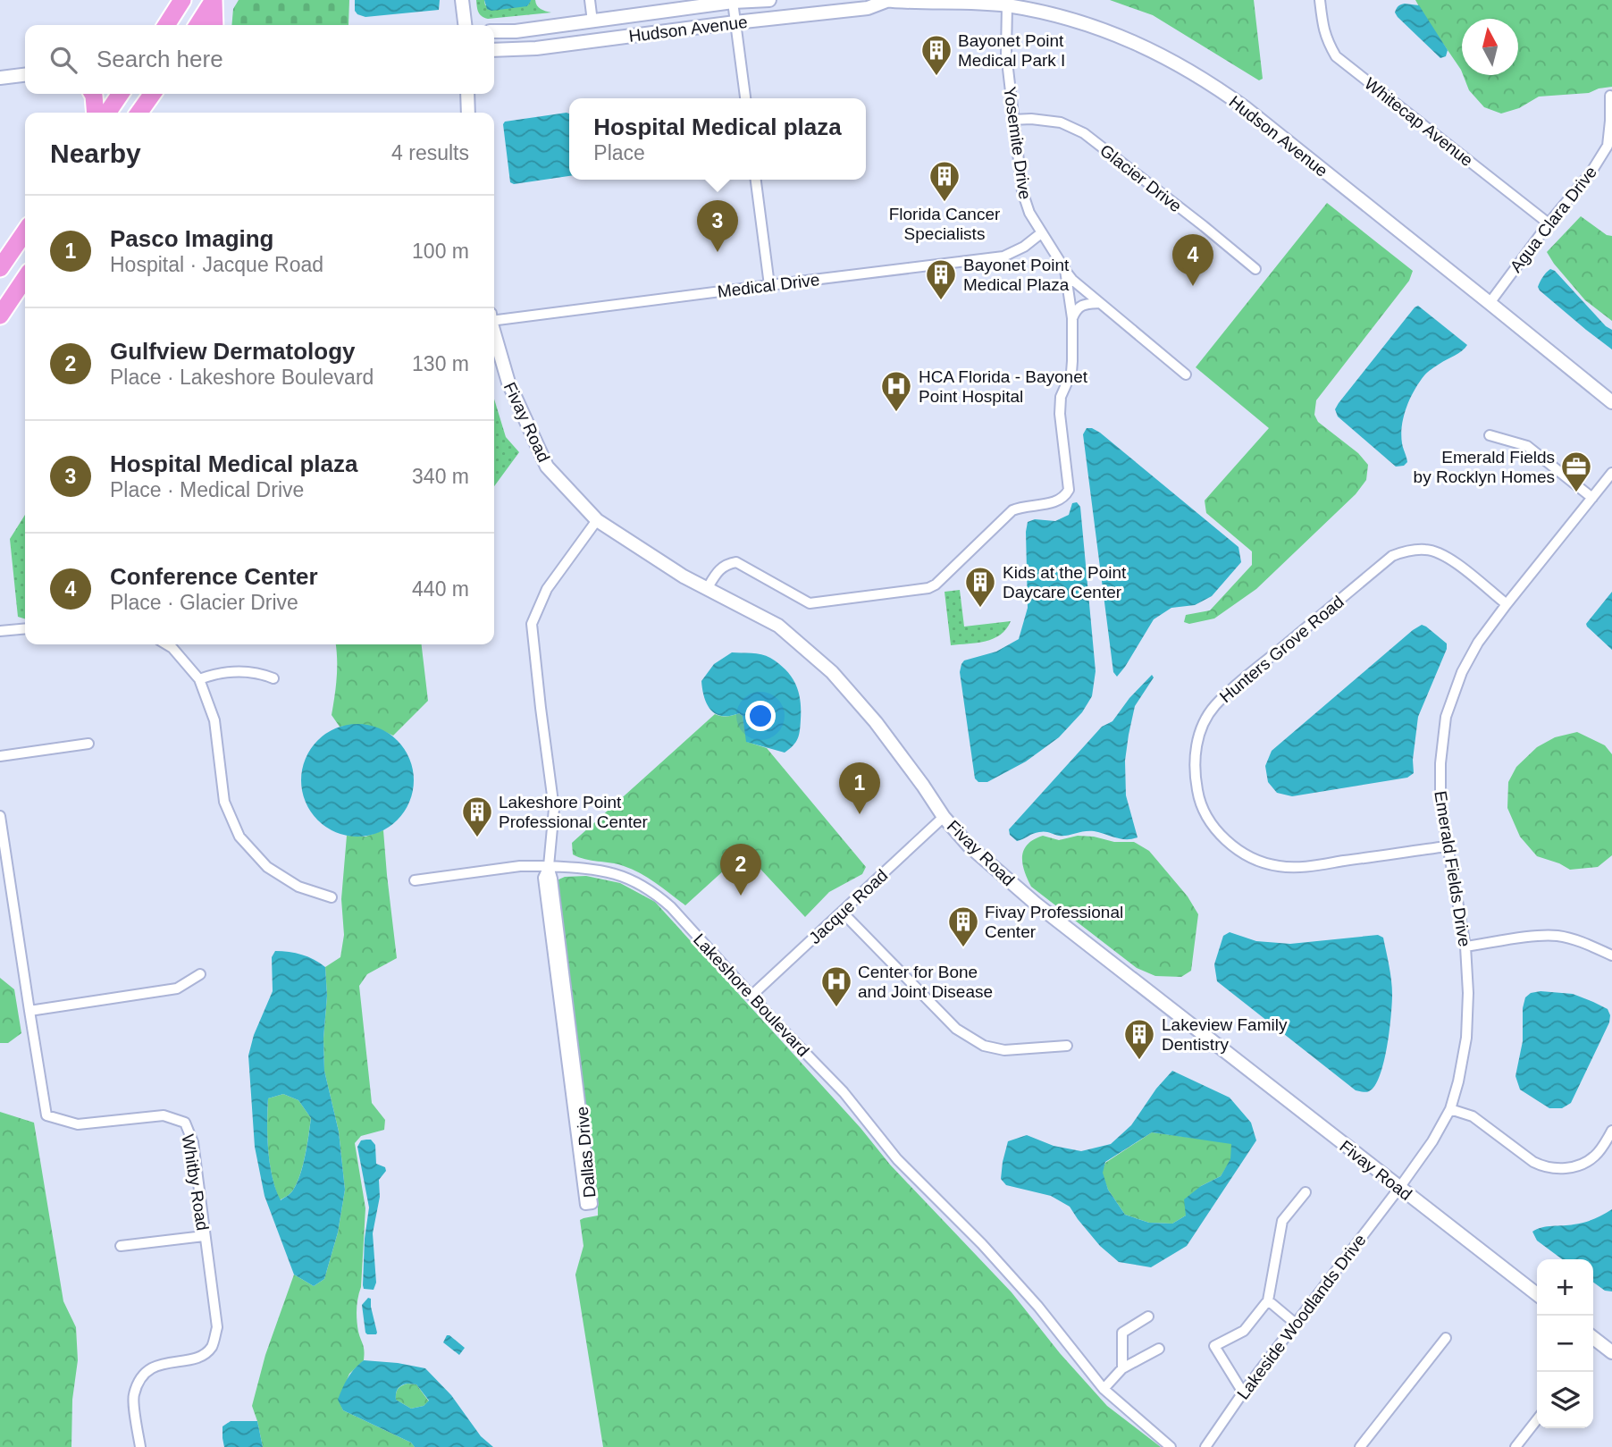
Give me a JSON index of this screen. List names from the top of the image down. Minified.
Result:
{"streets":{"street":["Hudson Avenue","Whitecap Avenue","Yosemite Drive","Glacier Drive","Agua Clara Drive","Medical Drive","Fivay Road","Hunters Grove Road","Emerald Fields Drive","Jacque Road","Lakeshore Boulevard","Dallas Drive","Whitby Road","Lakeside Woodlands Drive"]},"crossings":[["Hudson Avenue","Yosemite Drive"],["Hudson Avenue","Agua Clara Drive"],["Whitecap Avenue","Agua Clara Drive"],["Yosemite Drive","Glacier Drive"],["Yosemite Drive","Medical Drive"],["Yosemite Drive","Fivay Road"],["Fivay Road","Emerald Fields Drive"],["Fivay Road","Jacque Road"],["Fivay Road","Lakeside Woodlands Drive"],["Hunters Grove Road","Emerald Fields Drive"],["Emerald Fields Drive","Lakeside Woodlands Drive"],["Jacque Road","Lakeshore Boulevard"],["Lakeshore Boulevard","Dallas Drive"]],"places":{"building":["Bayonet Point Medical Park I","Florida Cancer Specialists","Bayonet Point Medical Plaza","Kids at the Point Daycare Center","Lakeshore Point Professional Center","Fivay Professional Center","Lakeview Family Dentistry"],"hospital":["HCA Florida - Bayonet Point Hospital","Center for Bone and Joint Disease"],"office":["Emerald Fields by Rocklyn Homes"]},"north":"top","page":{"search":"Search here","popup":["Hospital Medical plaza","Place"],"heading":["Nearby","4 results"],"list":[{"mark":"1","name":"Pasco Imaging","note":"Hospital · Jacque Road","value":"100 m"},{"mark":"2","name":"Gulfview Dermatology","note":"Place · Lakeshore Boulevard","value":"130 m"},{"mark":"3","name":"Hospital Medical plaza","note":"Place · Medical Drive","value":"340 m"},{"mark":"4","name":"Conference Center","note":"Place · Glacier Drive","value":"440 m"}],"pins":["3","4","1","2"],"map_buttons":["+","−"]}}
